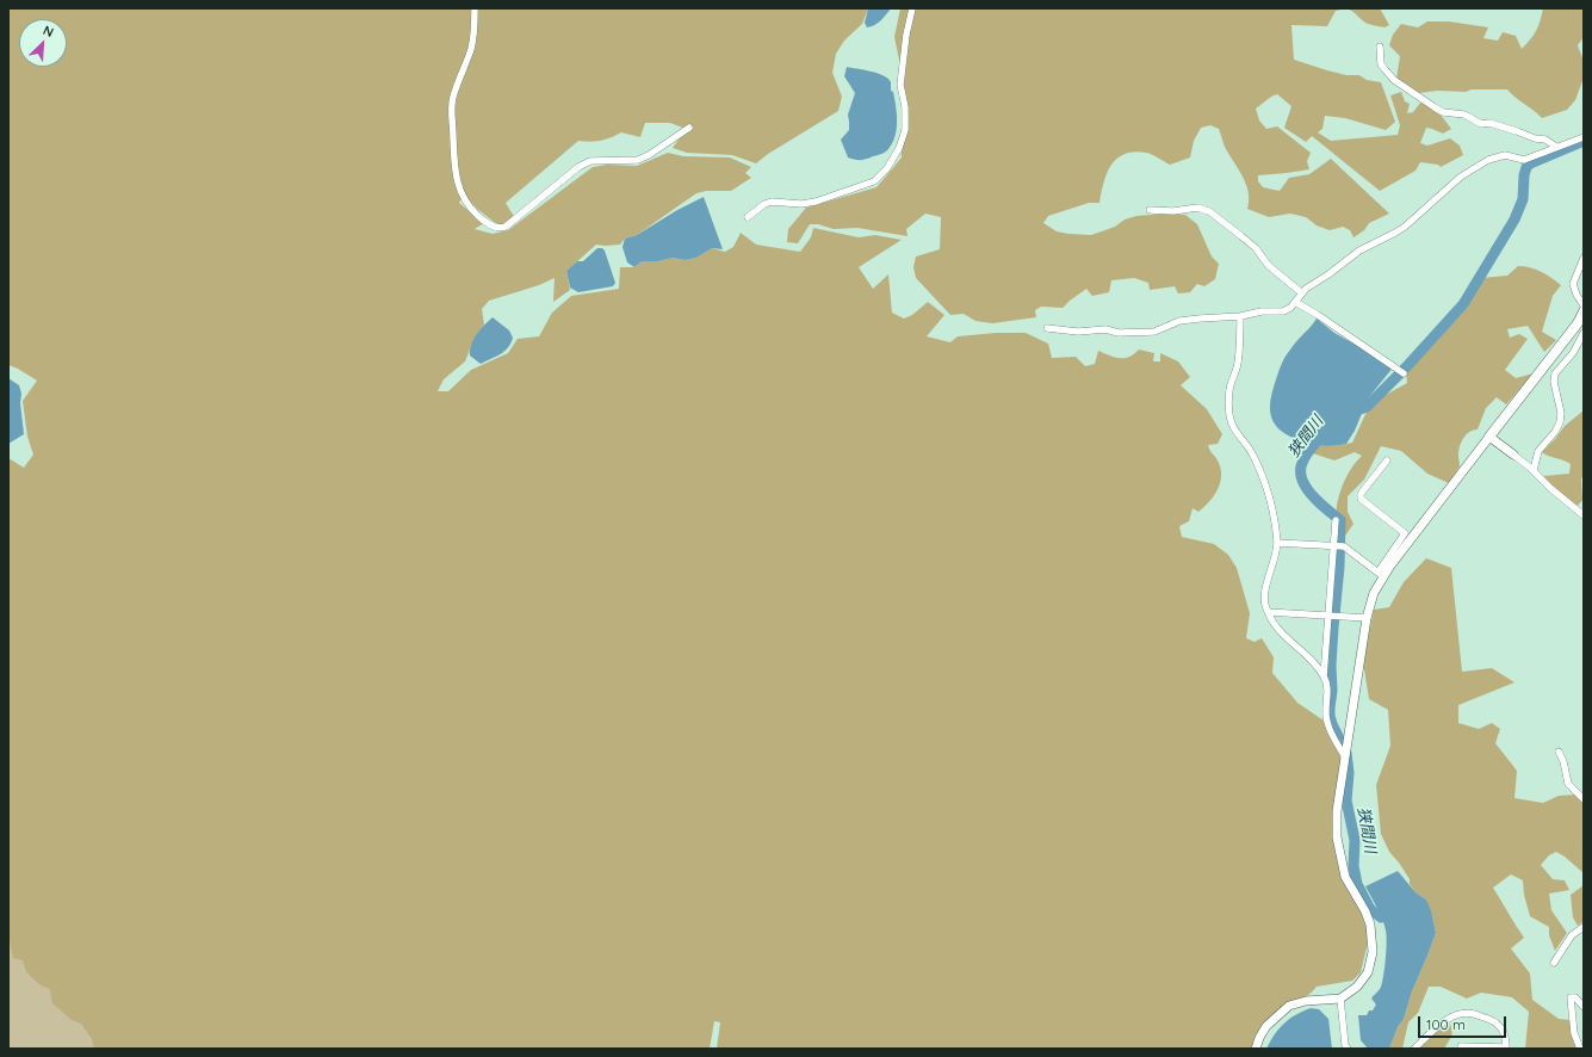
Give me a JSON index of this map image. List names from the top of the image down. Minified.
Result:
{"water":["狭間川"],"scale_bar":"100 m","north":"top right"}
